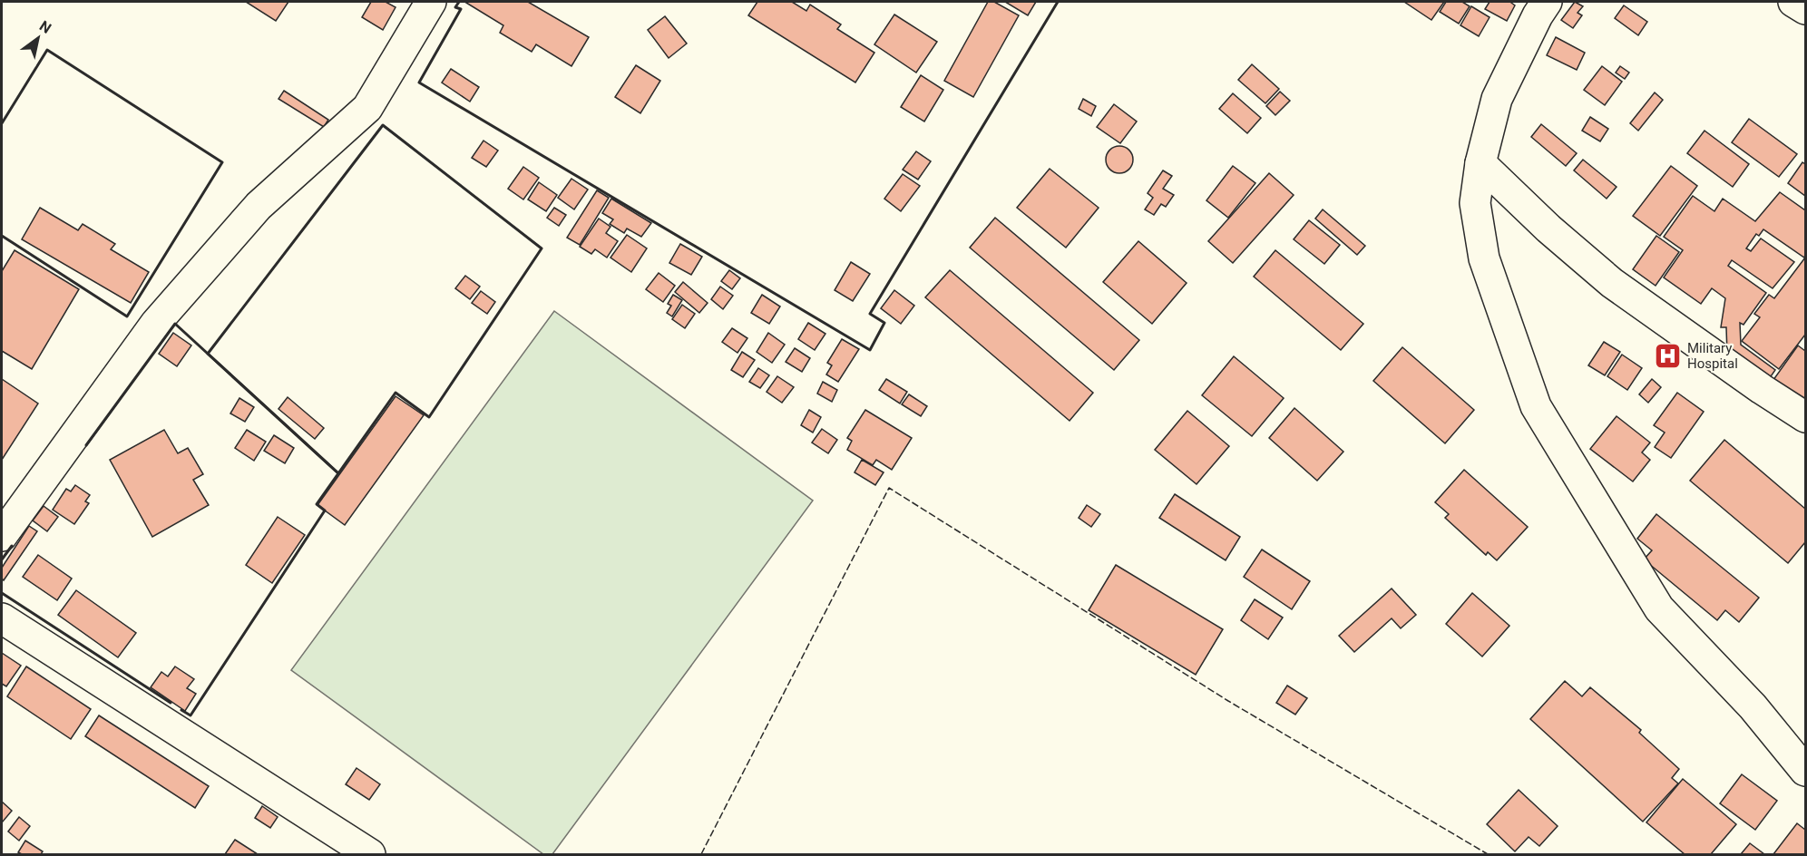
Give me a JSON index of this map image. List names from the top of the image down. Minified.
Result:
{"places":{"hospital":["Military Hospital"]},"north":"top right"}
